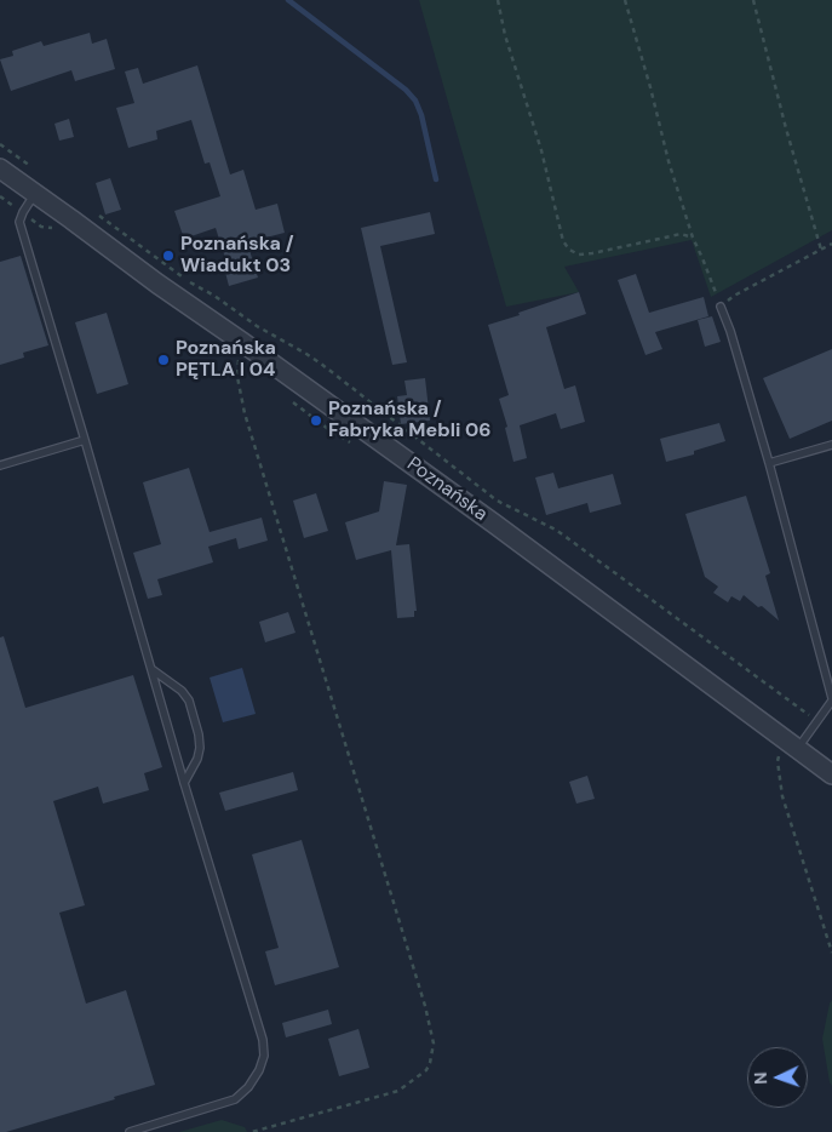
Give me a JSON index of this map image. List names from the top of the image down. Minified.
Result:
{"streets":{"street":["Poznańska"]},"places":["Poznańska / Wiadukt 03","Poznańska PĘTLA I 04","Poznańska / Fabryka Mebli 06"],"north":"left"}
